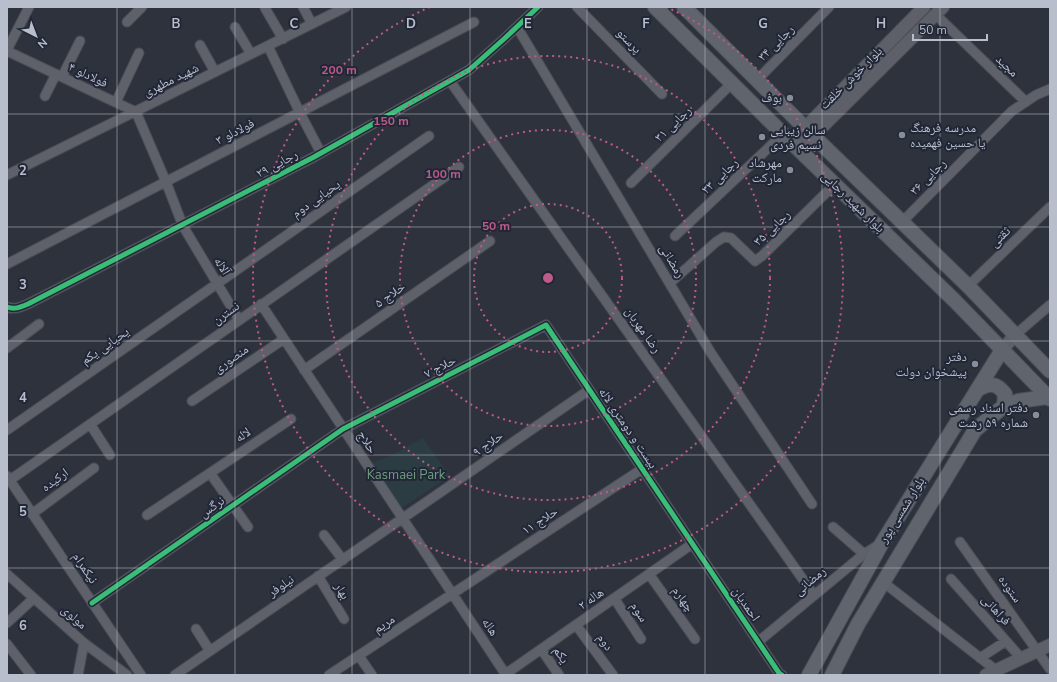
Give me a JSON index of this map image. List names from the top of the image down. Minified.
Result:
{"streets":{"main road":["بلوار شهید رجایی","بلوار شمسی پور"],"street":["پرستو","رجایی ۳۴","مجید","فولادلو ۴","بلوار خوش خلقت","شهید مطهری","رجایی ۳۱","فولادلو ۳","رجایی ۲۹","رجایی ۳۳","رجایی ۳۶","یحیایی دوم","رجایی ۳۵","ثقتی","رمضانی","آلاله","حلاج ۵","نسترن","رضا مهربان","یحیایی یکم","منصوری","حلاج ۷","بیست و دومتری لاله","لاله","حلاج","حلاج ۹","ارکیده","نرگس","حلاج ۱۱","نیکمرام","نیلوفر","ستوده","بهار","هاله ۲","چهارم","احمدیان","فراهانی","سوم","مولوی","مریم","هاله","دوم","یکم"]},"crossings":[["رجایی ۳۴","بلوار شهید رجایی"],["مجید","بلوار خوش خلقت"],["مجید","رجایی ۳۶"],["فولادلو ۴","شهید مطهری"],["فولادلو ۴","آلاله"],["بلوار خوش خلقت","بلوار شهید رجایی"],["شهید مطهری","آلاله"],["رجایی ۳۱","بلوار شهید رجایی"],["فولادلو ۳","آلاله"],["رجایی ۲۹","رمضانی"],["رجایی ۲۹","آلاله"],["رجایی ۲۹","رضا مهربان"],["رجایی ۳۳","بلوار شهید رجایی"],["رجایی ۳۶","بلوار شهید رجایی"],["یحیایی دوم","آلاله"],["یحیایی دوم","یحیایی یکم"],["بلوار شهید رجایی","رجایی ۳۵"],["بلوار شهید رجایی","ثقتی"],["بلوار شهید رجایی","بلوار شمسی پور"],["رجایی ۳۵","رمضانی"],["رمضانی","رضا مهربان"],["رمضانی","بلوار شمسی پور"],["رمضانی","احمدیان"],["آلاله","نسترن"],["آلاله","یحیایی یکم"],["حلاج ۵","حلاج"],["نسترن","حلاج"],["نسترن","نیکمرام"],["منصوری","حلاج"],["حلاج ۷","بیست و دومتری لاله"],["حلاج ۷","حلاج"],["حلاج ۷","نرگس"],["بیست و دومتری لاله","حلاج ۹"],["بیست و دومتری لاله","حلاج ۱۱"],["بیست و دومتری لاله","هاله ۲"],["بیست و دومتری لاله","احمدیان"],["حلاج","حلاج ۹"],["حلاج","نرگس"],["حلاج","حلاج ۱۱"],["حلاج","نیلوفر"],["حلاج","مریم"],["حلاج","هاله"],["حلاج ۹","نیلوفر"],["ارکیده","نیکمرام"],["نرگس","نیکمرام"],["حلاج ۱۱","مریم"],["حلاج ۱۱","هاله"],["نیلوفر","بهار"],["هاله ۲","چهارم"],["هاله ۲","احمدیان"],["هاله ۲","سوم"],["هاله ۲","هاله"],["هاله ۲","دوم"],["هاله ۲","یکم"],["مریم","هاله"]],"parks":["Kasmaei Park"],"places":["بوف","مدرسه فرهنگ یا حسین فهمیده","سالن زیبایی نسیم فردی","مهرشاد مارکت","دفتر پیشخوان دولت","دفتر اسناد رسمی شماره ۵۹ رشت"],"scale_bar":"50 m","north":"bottom right","grid":{"columns":["B","C","D","E","F","G","H"],"rows":["2","3","4","5","6"]},"rings":["200 m","150 m","100 m","50 m"]}
